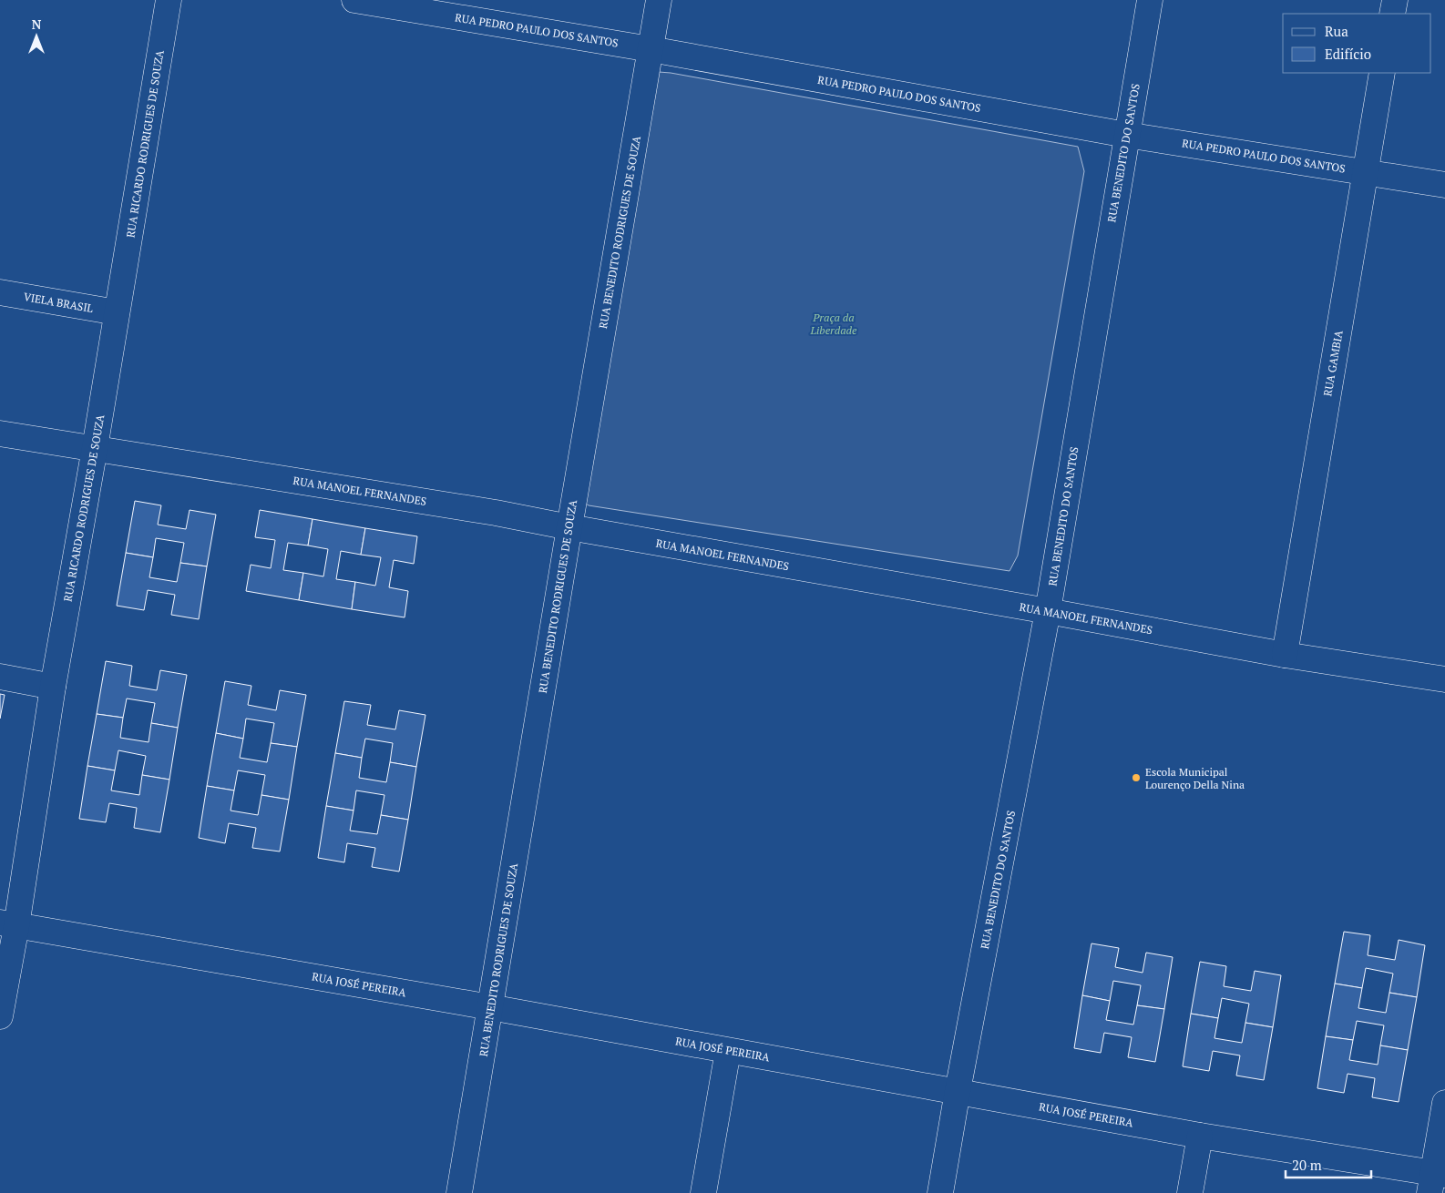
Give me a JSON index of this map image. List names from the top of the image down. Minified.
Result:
{"streets":{"street":["RUA PEDRO PAULO DOS SANTOS","RUA RICARDO RODRIGUES DE SOUZA","RUA BENEDITO DO SANTOS","RUA BENEDITO RODRIGUES DE SOUZA","VIELA BRASIL","RUA GAMBIA","RUA MANOEL FERNANDES","RUA JOSÉ PEREIRA"]},"crossings":[["RUA PEDRO PAULO DOS SANTOS","RUA BENEDITO DO SANTOS"],["RUA PEDRO PAULO DOS SANTOS","RUA BENEDITO RODRIGUES DE SOUZA"],["RUA PEDRO PAULO DOS SANTOS","RUA GAMBIA"],["RUA RICARDO RODRIGUES DE SOUZA","VIELA BRASIL"],["RUA RICARDO RODRIGUES DE SOUZA","RUA MANOEL FERNANDES"],["RUA RICARDO RODRIGUES DE SOUZA","RUA JOSÉ PEREIRA"],["RUA BENEDITO DO SANTOS","RUA MANOEL FERNANDES"],["RUA BENEDITO DO SANTOS","RUA JOSÉ PEREIRA"],["RUA BENEDITO RODRIGUES DE SOUZA","RUA MANOEL FERNANDES"],["RUA BENEDITO RODRIGUES DE SOUZA","RUA JOSÉ PEREIRA"],["RUA GAMBIA","RUA MANOEL FERNANDES"]],"parks":["Praça da Liberdade"],"places":["Escola Municipal Lourenço Della Nina"],"legend":["Rua","Edifício"],"scale_bar":"20 m","north":"top"}
